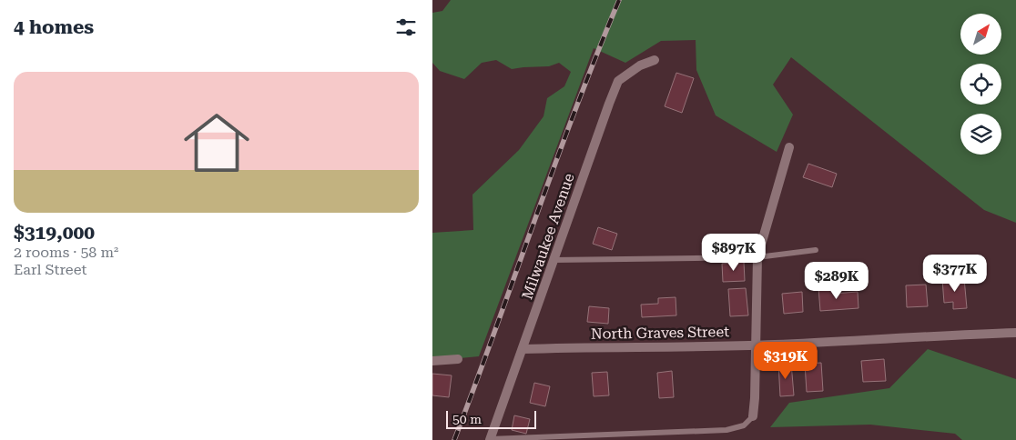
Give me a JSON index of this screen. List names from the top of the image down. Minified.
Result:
{"streets":{"street":["Milwaukee Avenue","North Graves Street"]},"crossings":[["Milwaukee Avenue","North Graves Street"]],"scale_bar":"50 m","north":"top right","page":{"heading":"4 homes","list":[{"name":"$319,000","note":"2 rooms · 58 m² · Earl Street"}],"price":["$897K","$377K","$289K","$319K"],"scale":"50 m"}}
